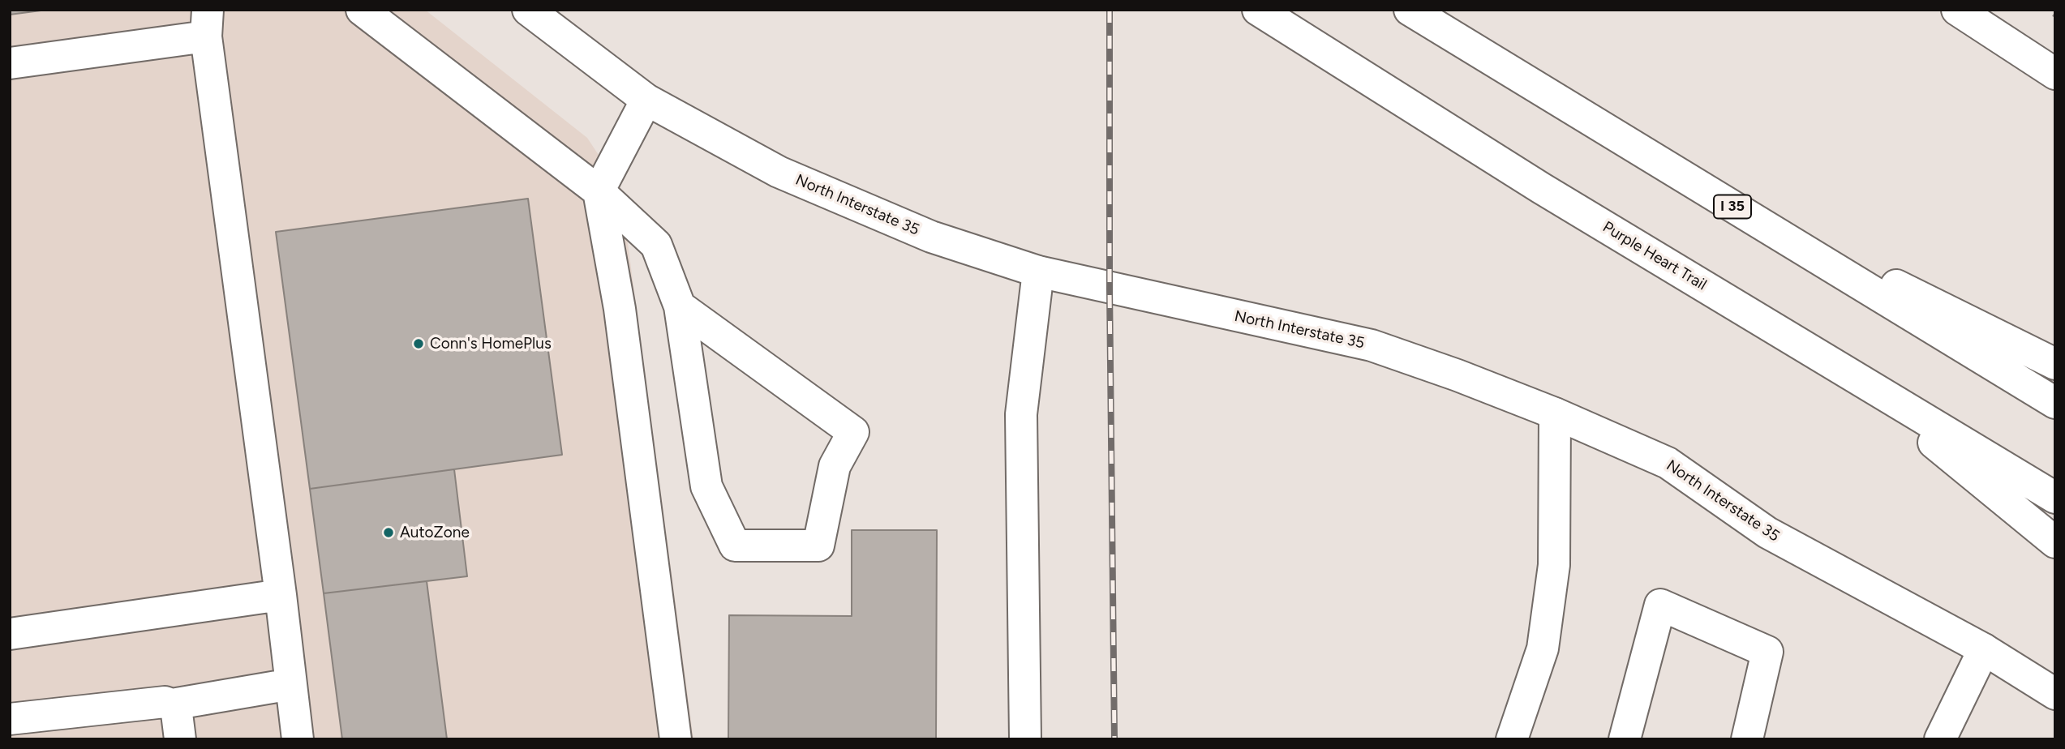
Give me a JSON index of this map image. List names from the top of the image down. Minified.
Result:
{"streets":{"main road":["North Interstate 35","I 35","Purple Heart Trail"]},"places":["Conn's HomePlus","AutoZone"]}
